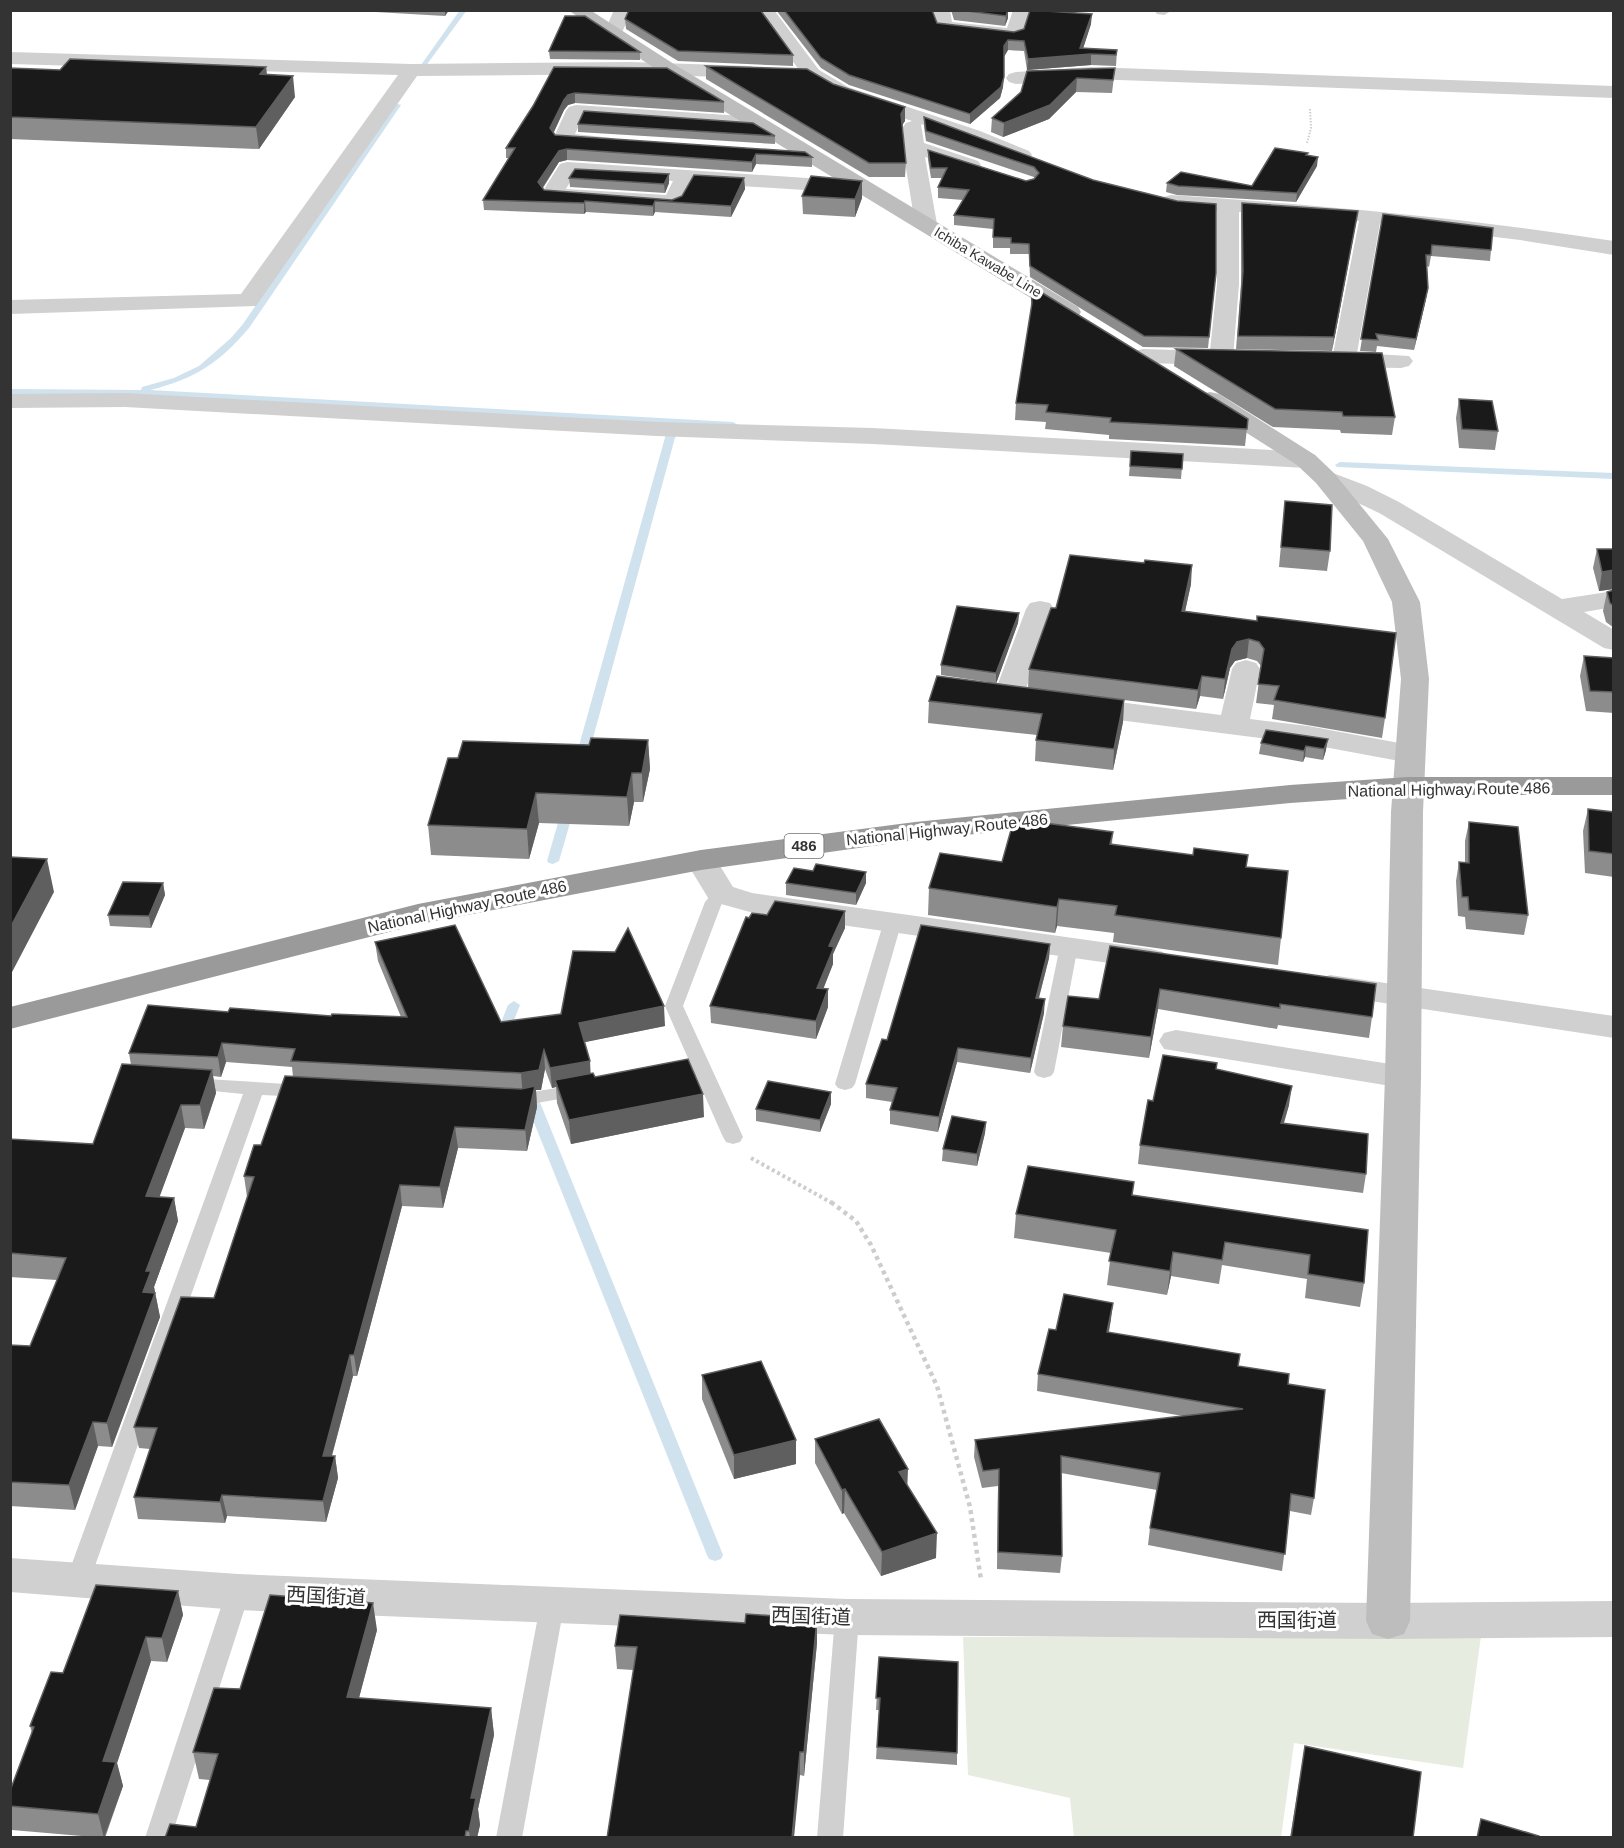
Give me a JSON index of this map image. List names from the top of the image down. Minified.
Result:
{"streets":{"highway":["National Highway Route 486","486"],"main road":["Ichiba Kawabe Line"],"street":["西国街道"]}}
